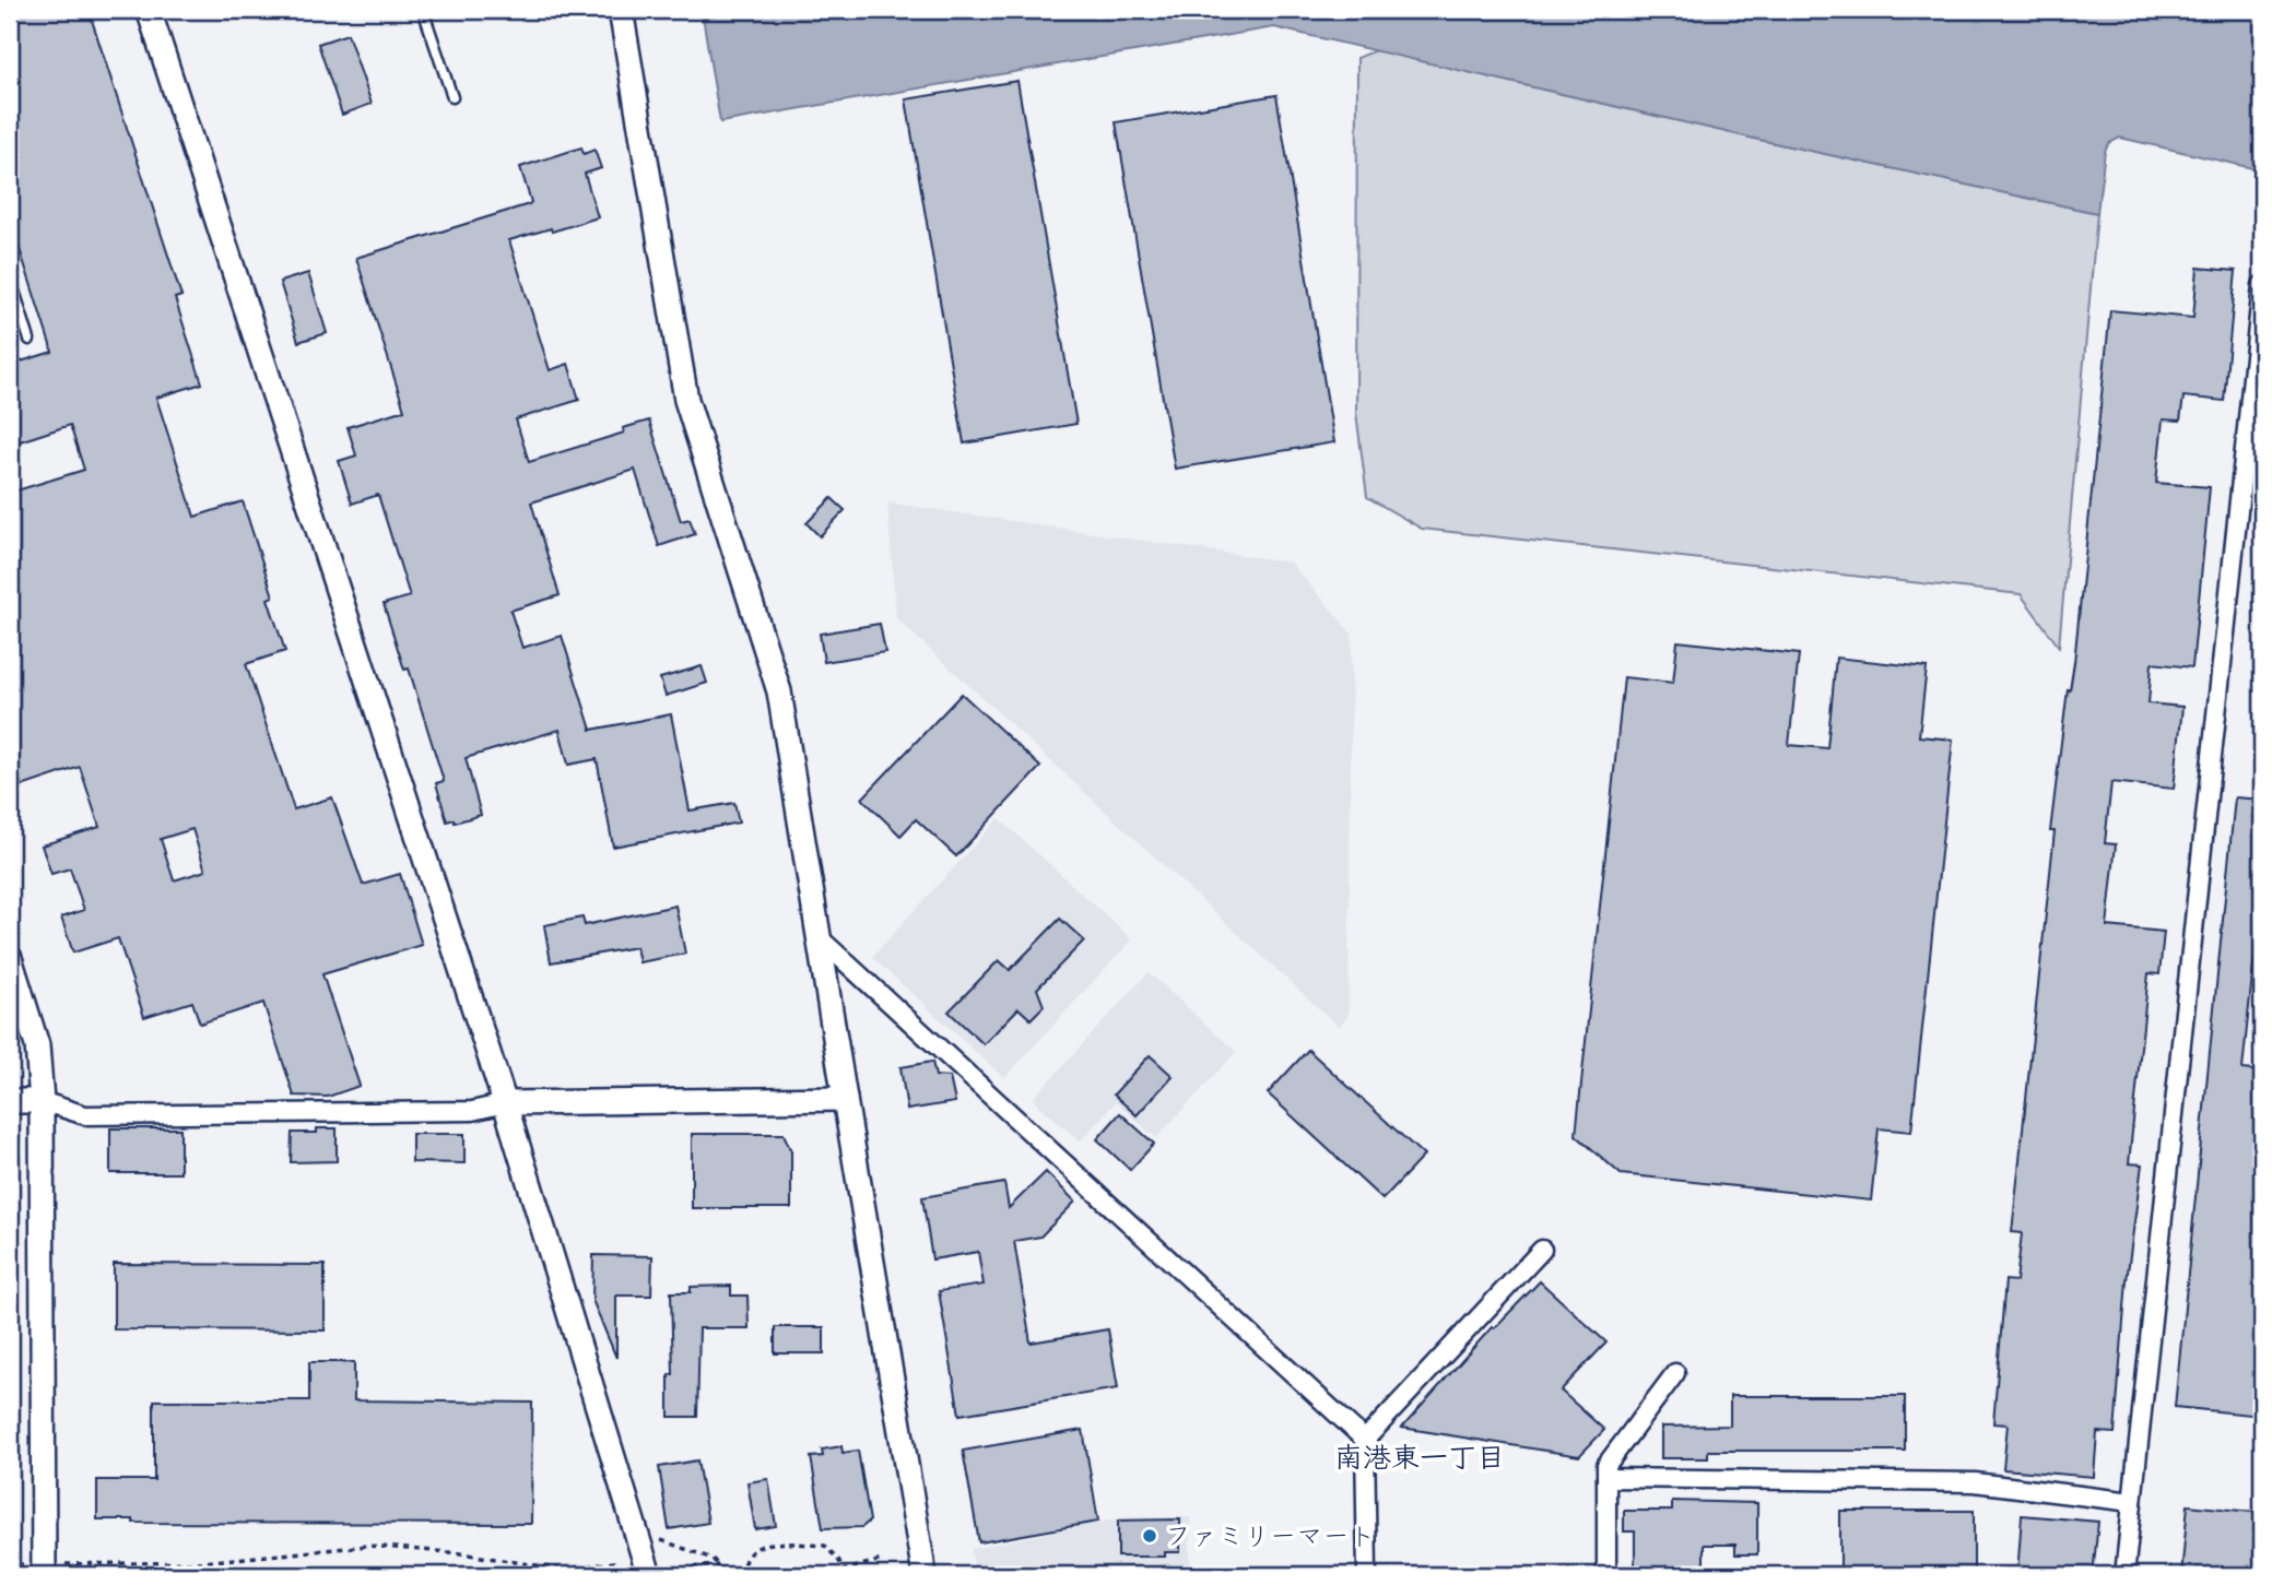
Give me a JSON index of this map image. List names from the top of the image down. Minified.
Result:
{"districts":["南港東一丁目"],"places":["ファミリーマート"]}
